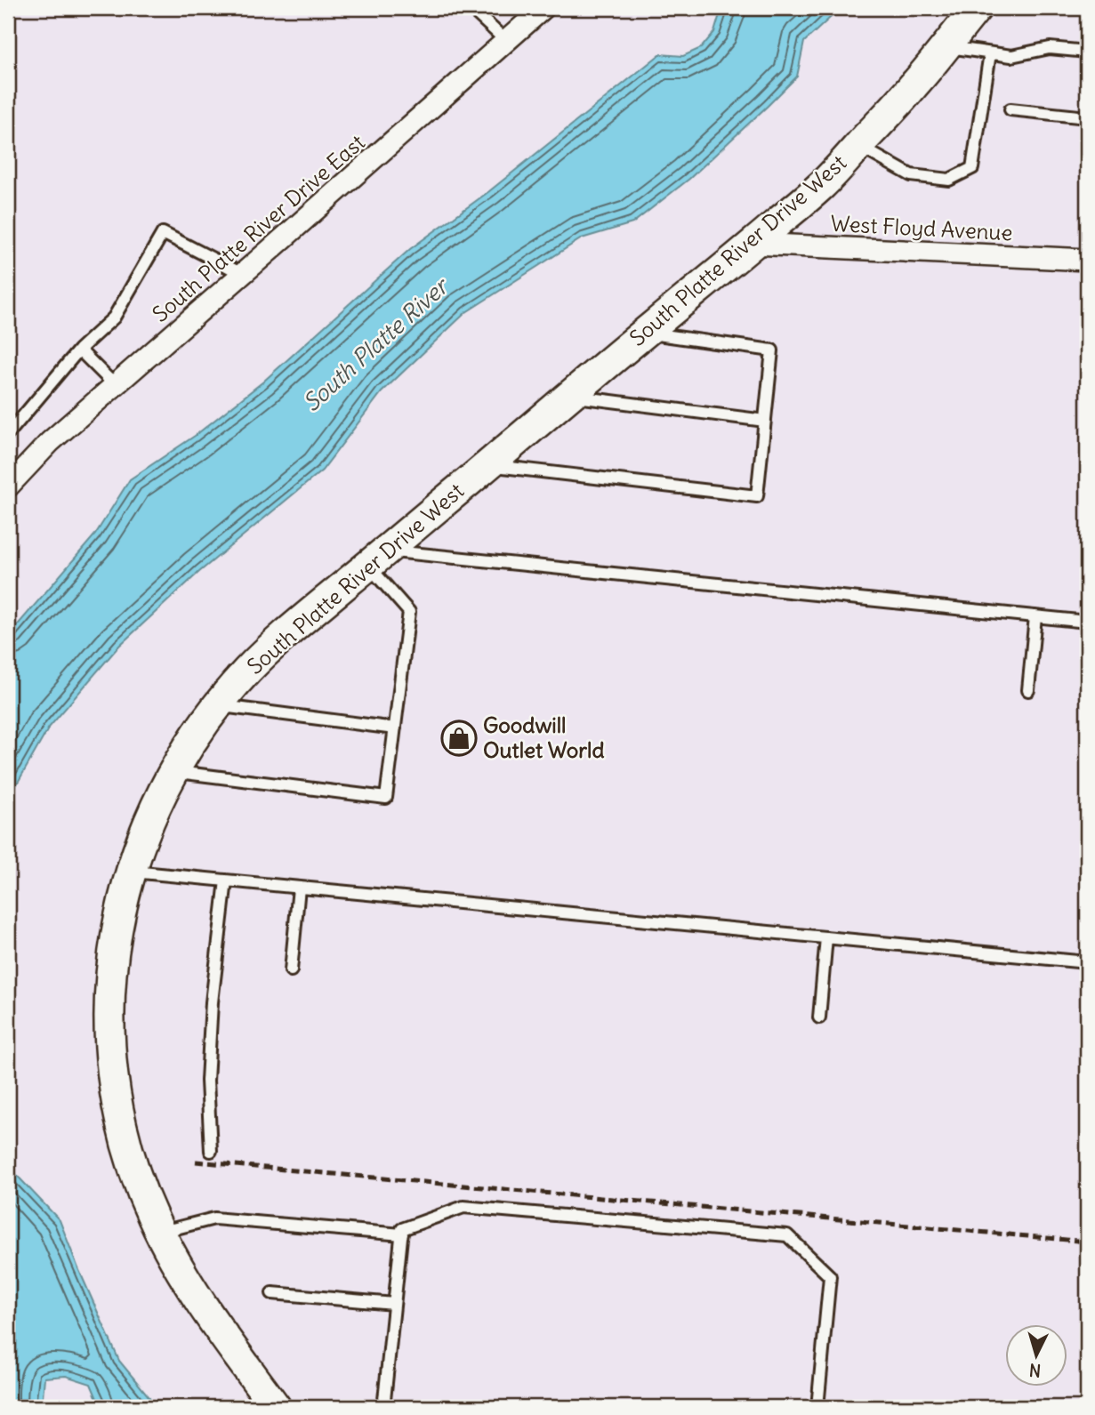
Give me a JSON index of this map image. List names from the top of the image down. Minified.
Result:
{"streets":{"street":["South Platte River Drive East","West Floyd Avenue","South Platte River Drive West"]},"crossings":[["West Floyd Avenue","South Platte River Drive West"]],"water":["South Platte River"],"places":{"shop":["Goodwill Outlet World"]},"north":"bottom"}
